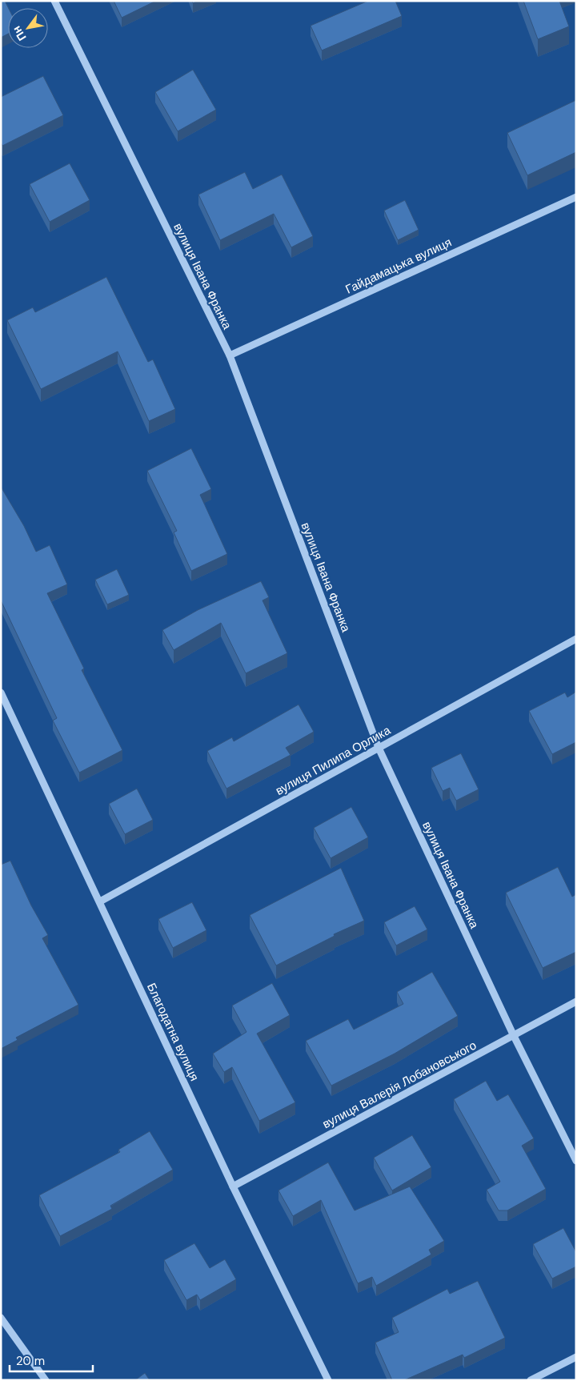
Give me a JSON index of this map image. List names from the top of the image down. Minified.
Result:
{"streets":{"street":["Гайдамацька вулиця","вулиця Івана Франка","вулиця Пилипа Орлика","Благодатна вулиця","вулиця Валерія Лобановського"]},"crossings":[["Гайдамацька вулиця","вулиця Івана Франка"],["вулиця Івана Франка","вулиця Пилипа Орлика"],["вулиця Івана Франка","вулиця Валерія Лобановського"],["вулиця Пилипа Орлика","Благодатна вулиця"],["Благодатна вулиця","вулиця Валерія Лобановського"]],"scale_bar":"20 m","north":"bottom left"}
